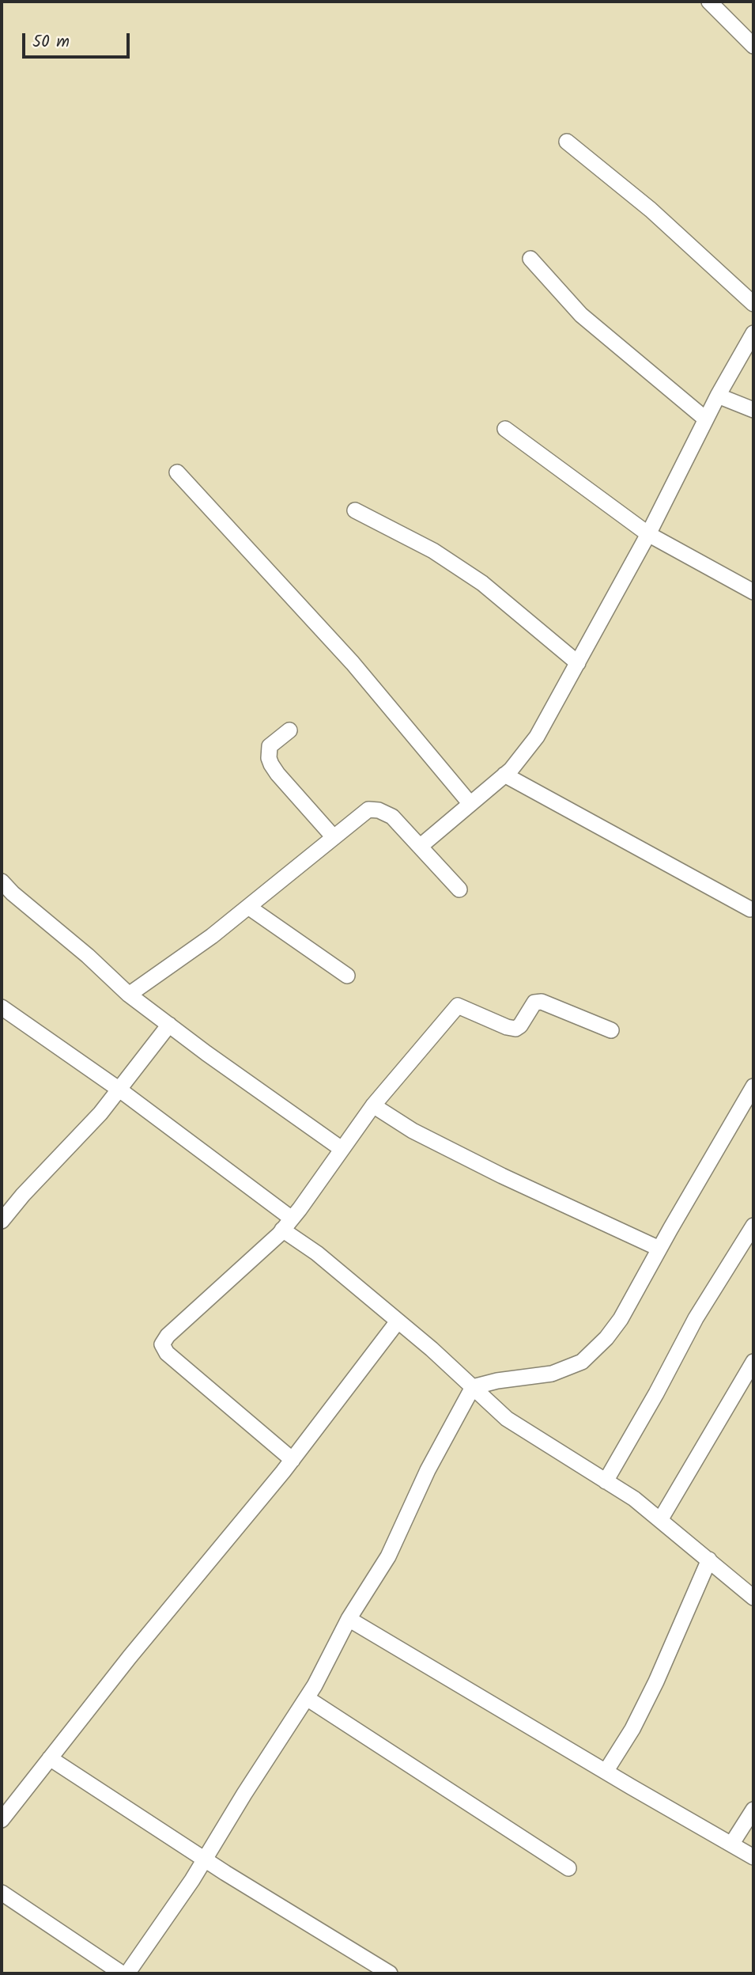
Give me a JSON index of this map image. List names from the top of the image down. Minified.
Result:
{"scale_bar":"50 m"}
